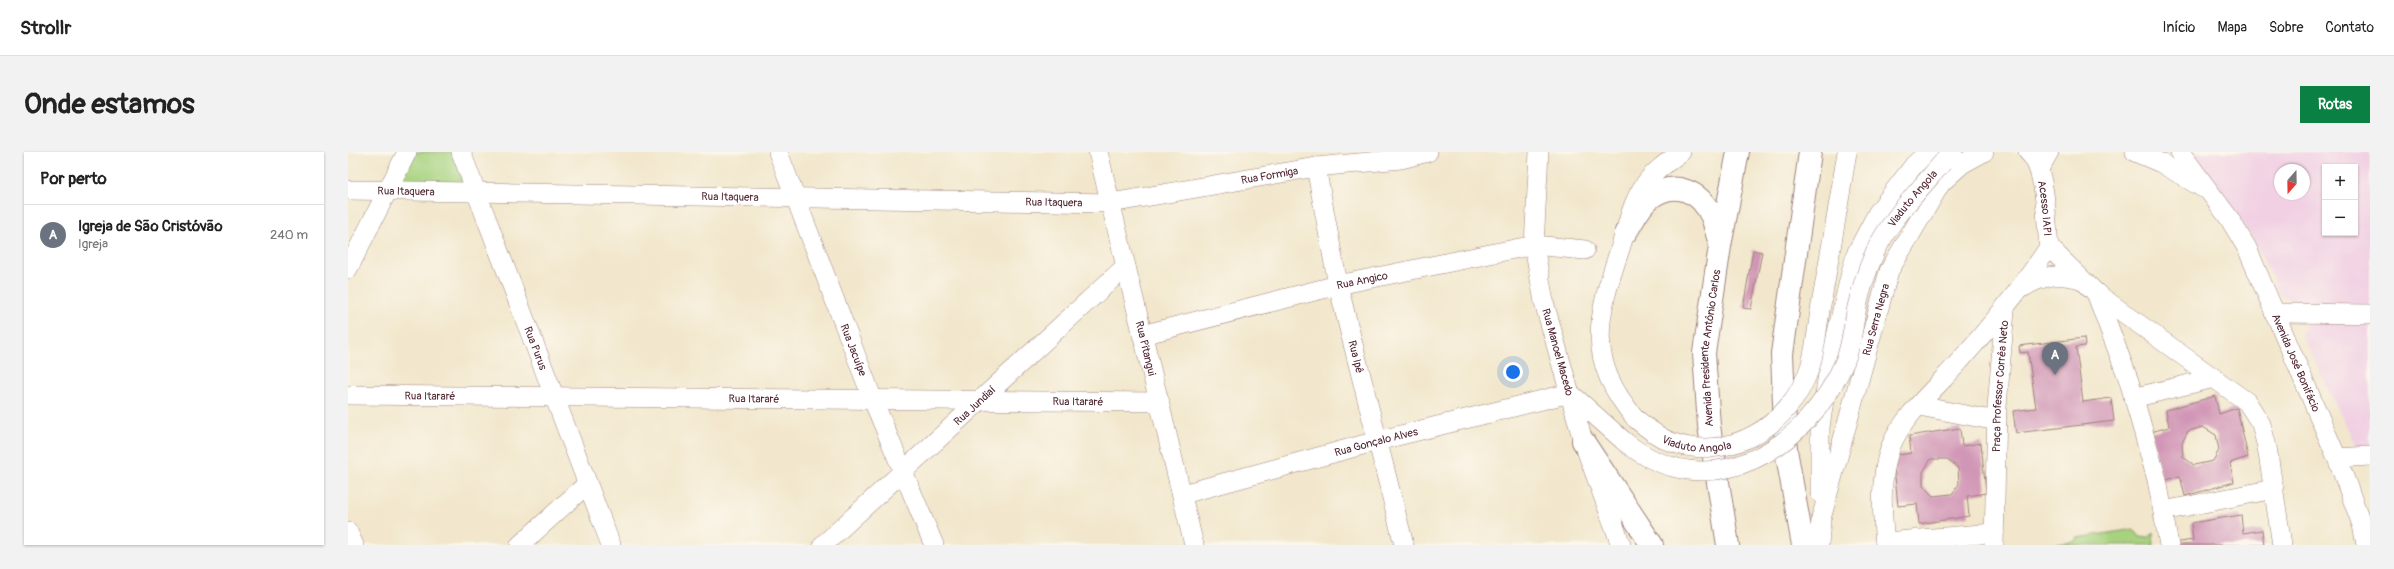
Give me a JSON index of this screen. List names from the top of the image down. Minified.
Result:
{"streets":{"highway":["Avenida Presidente Antônio Carlos"],"street":["Rua Formiga","Rua Itaquera","Viaduto Angola","Acesso IAPI","Rua Angico","Rua Serra Negra","Rua Purus","Rua Pitangui","Rua Jacuípe","Rua Manoel Macedo","Rua Ipê","Avenida José Bonifácio","Praça Professor Corrêa Neto","Rua Itararé","Rua Jundiaí","Rua Gonçalo Alves"]},"crossings":[["Rua Formiga","Rua Itaquera"],["Rua Formiga","Rua Pitangui"],["Rua Formiga","Rua Ipê"],["Rua Itaquera","Rua Purus"],["Rua Itaquera","Rua Pitangui"],["Rua Itaquera","Rua Jacuípe"],["Viaduto Angola","Rua Serra Negra"],["Viaduto Angola","Rua Manoel Macedo"],["Viaduto Angola","Rua Gonçalo Alves"],["Acesso IAPI","Praça Professor Corrêa Neto"],["Rua Angico","Rua Pitangui"],["Rua Angico","Rua Manoel Macedo"],["Rua Angico","Rua Ipê"],["Rua Purus","Rua Itararé"],["Rua Pitangui","Rua Itararé"],["Rua Pitangui","Rua Jundiaí"],["Rua Pitangui","Rua Gonçalo Alves"],["Rua Jacuípe","Rua Itararé"],["Rua Jacuípe","Rua Jundiaí"],["Rua Manoel Macedo","Rua Gonçalo Alves"],["Rua Ipê","Rua Gonçalo Alves"],["Rua Itararé","Rua Jundiaí"]],"north":"bottom","page":{"header":"Strollr","nav":["Início","Mapa","Sobre","Contato"],"buttons":"Rotas","title":"Onde estamos","heading":"Por perto","map_buttons":["+","−"],"list":[{"mark":"A","name":"Igreja de São Cristóvão","note":"Igreja","value":"240 m"}],"pins":"A"}}
